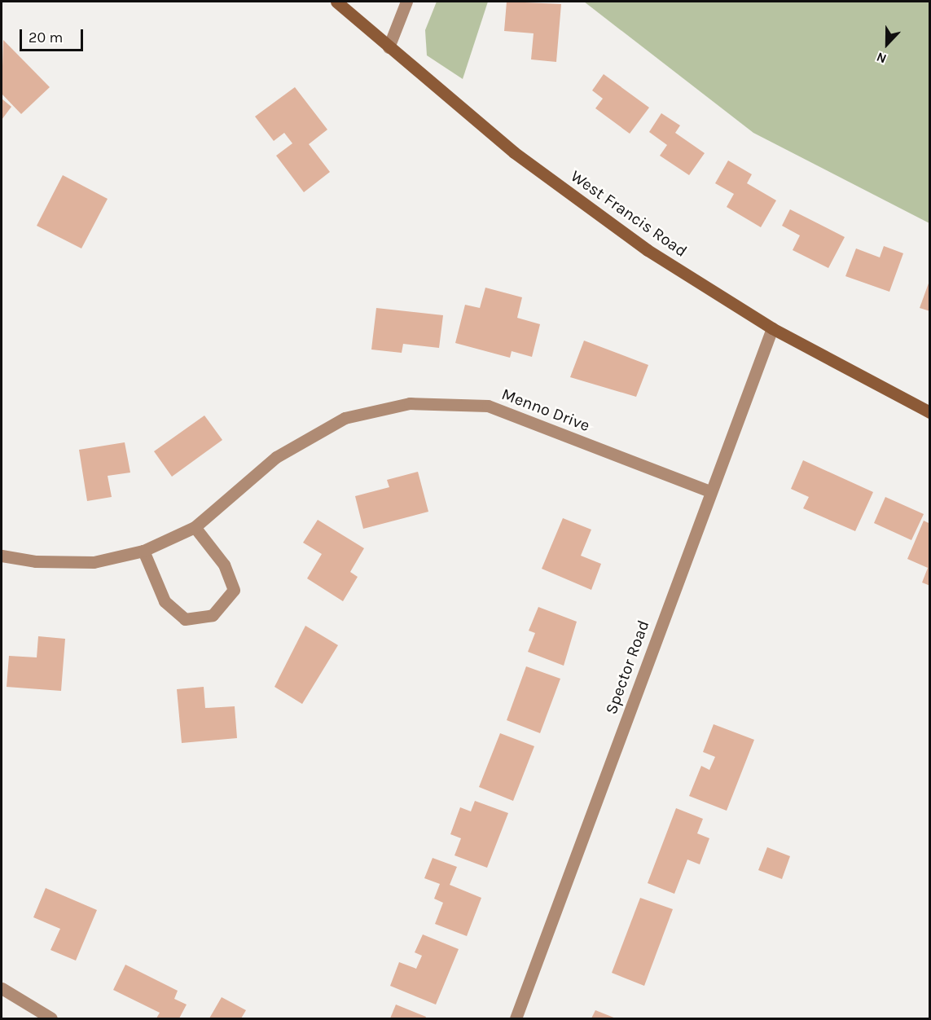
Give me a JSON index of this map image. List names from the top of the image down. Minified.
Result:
{"streets":{"street":["West Francis Road","Menno Drive","Spector Road"]},"crossings":[["West Francis Road","Spector Road"],["Menno Drive","Spector Road"]],"scale_bar":"20 m","north":"bottom"}
